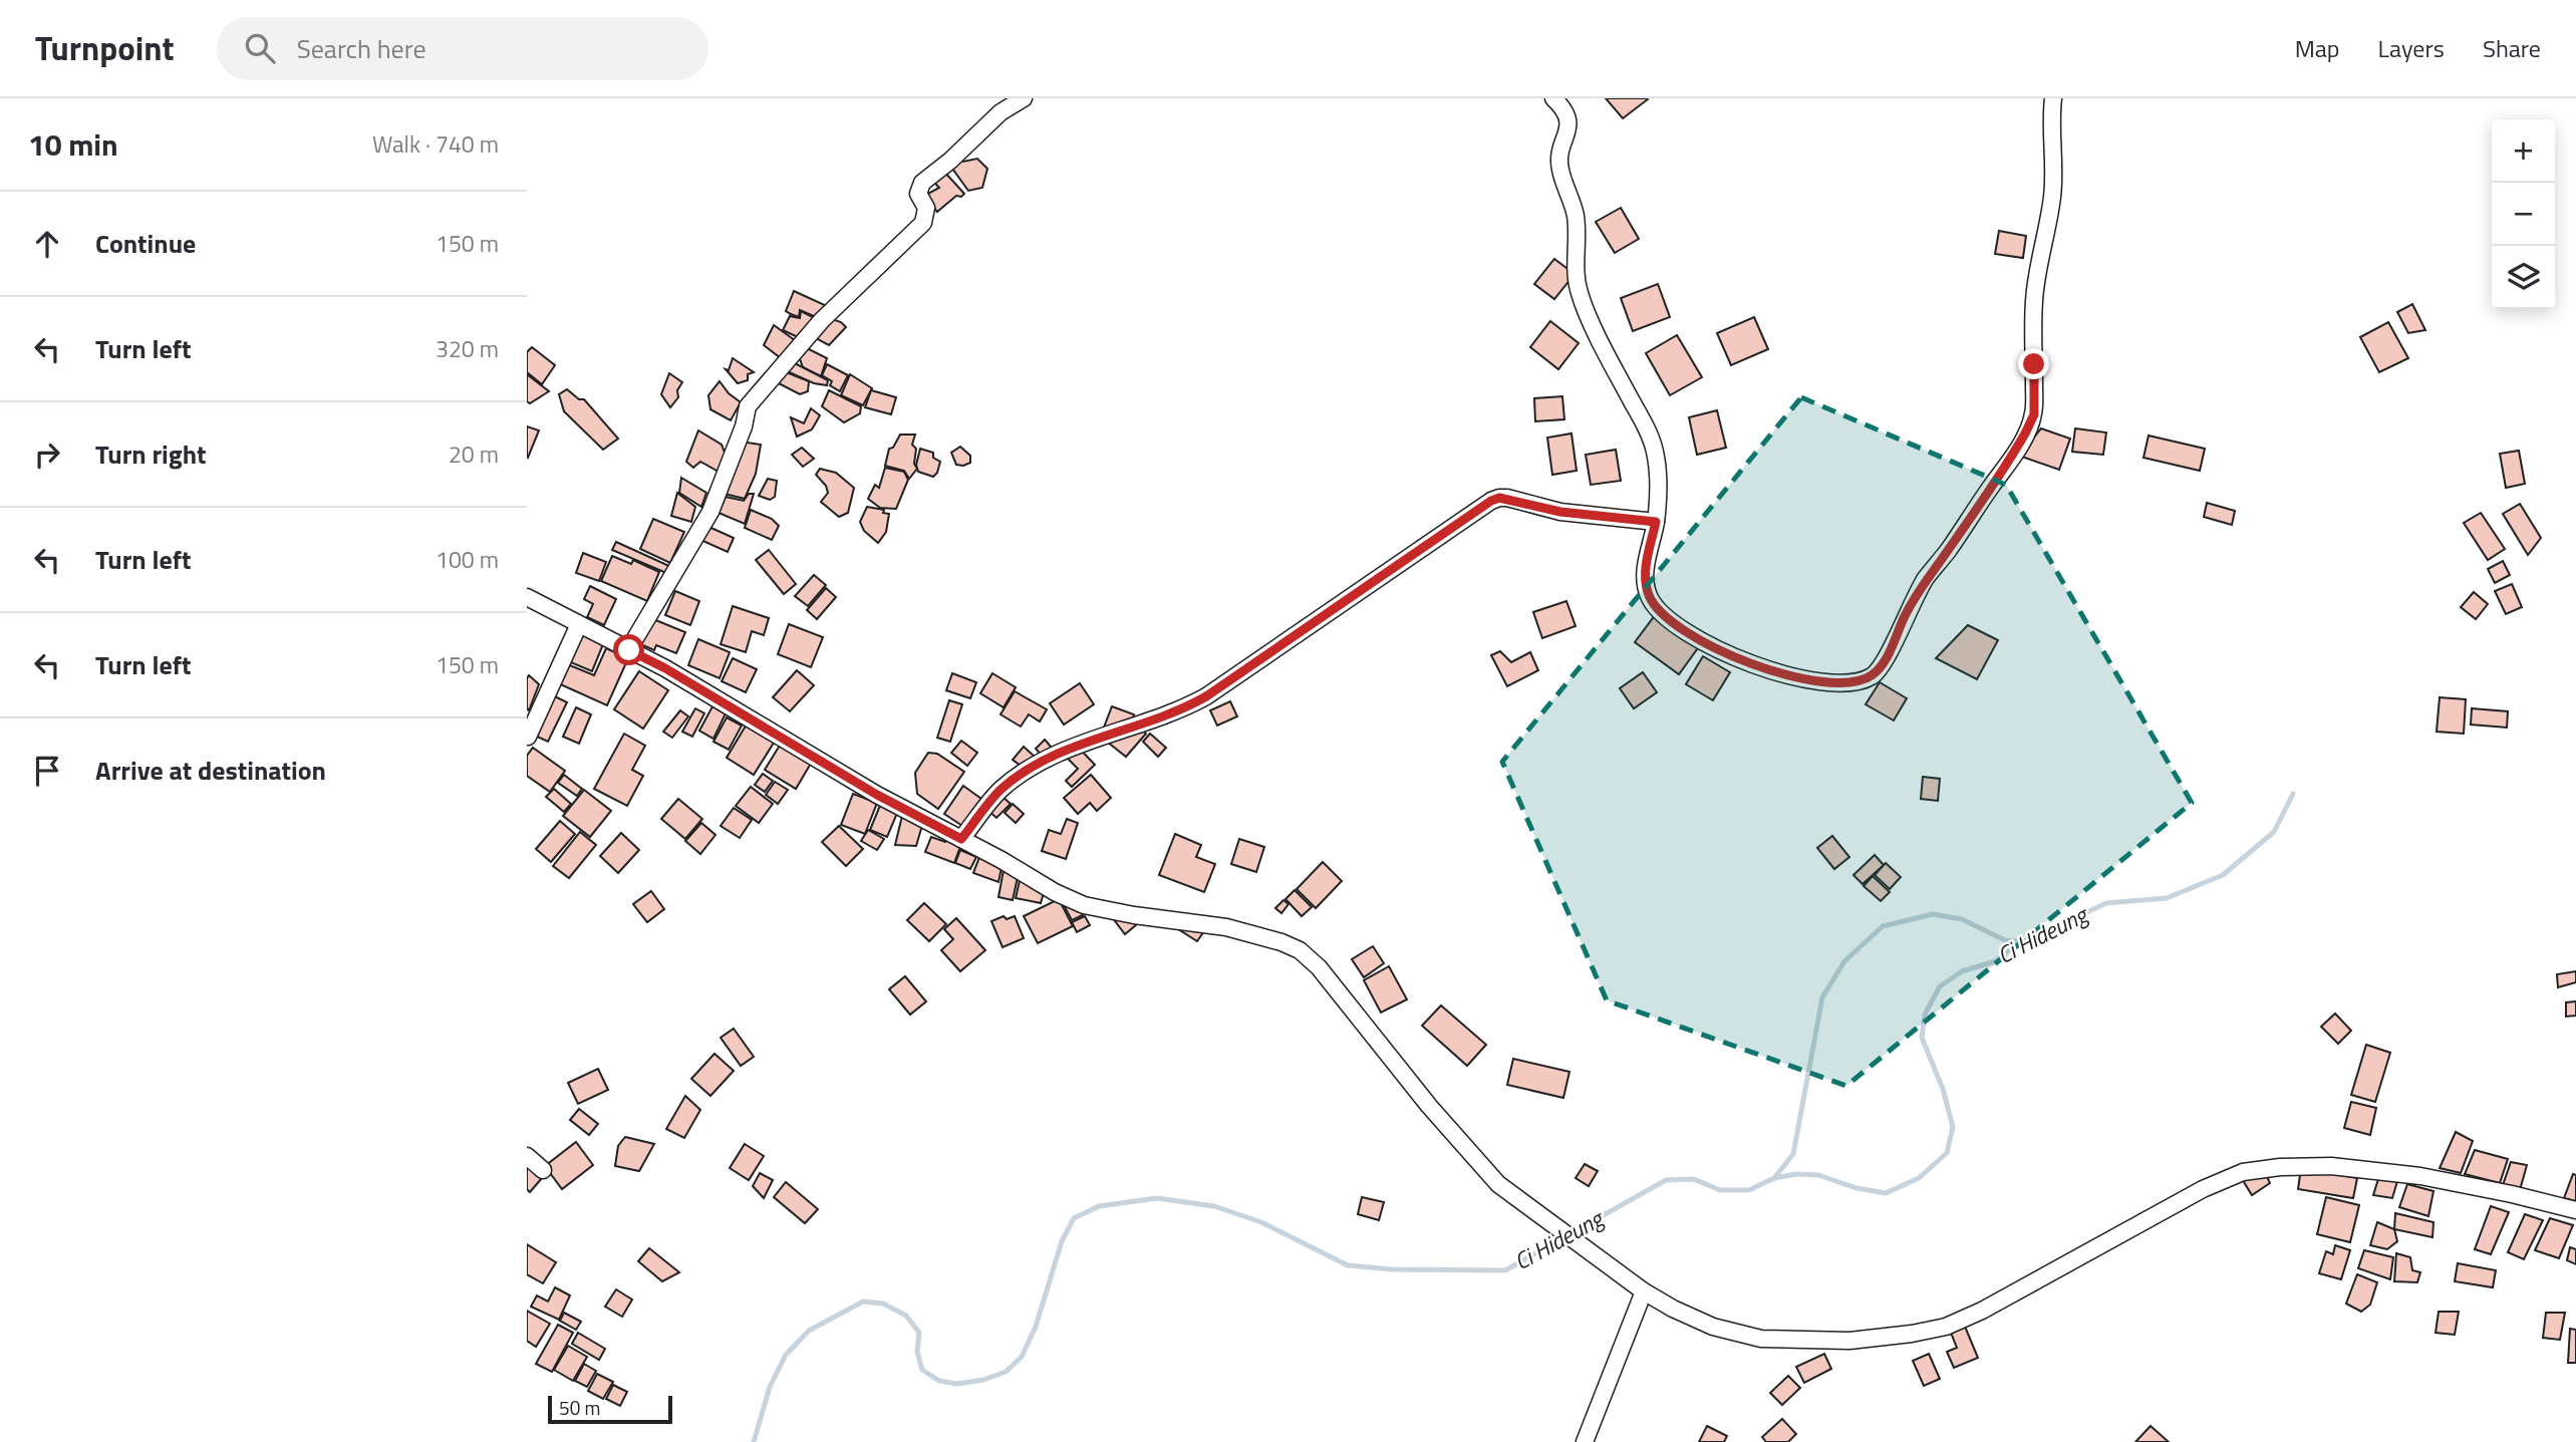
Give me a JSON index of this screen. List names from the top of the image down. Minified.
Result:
{"water":["Ci Hideung"],"scale_bar":"50 m","page":{"header":"Turnpoint","search":"Search here","nav":["Map","Layers","Share"],"heading":["10 min","Walk · 740 m"],"map_buttons":["+","−"],"list":[["Continue","150 m"],["Turn left","320 m"],["Turn right","20 m"],["Turn left","100 m"],["Turn left","150 m"],"Arrive at destination"],"scale":"50 m"}}
